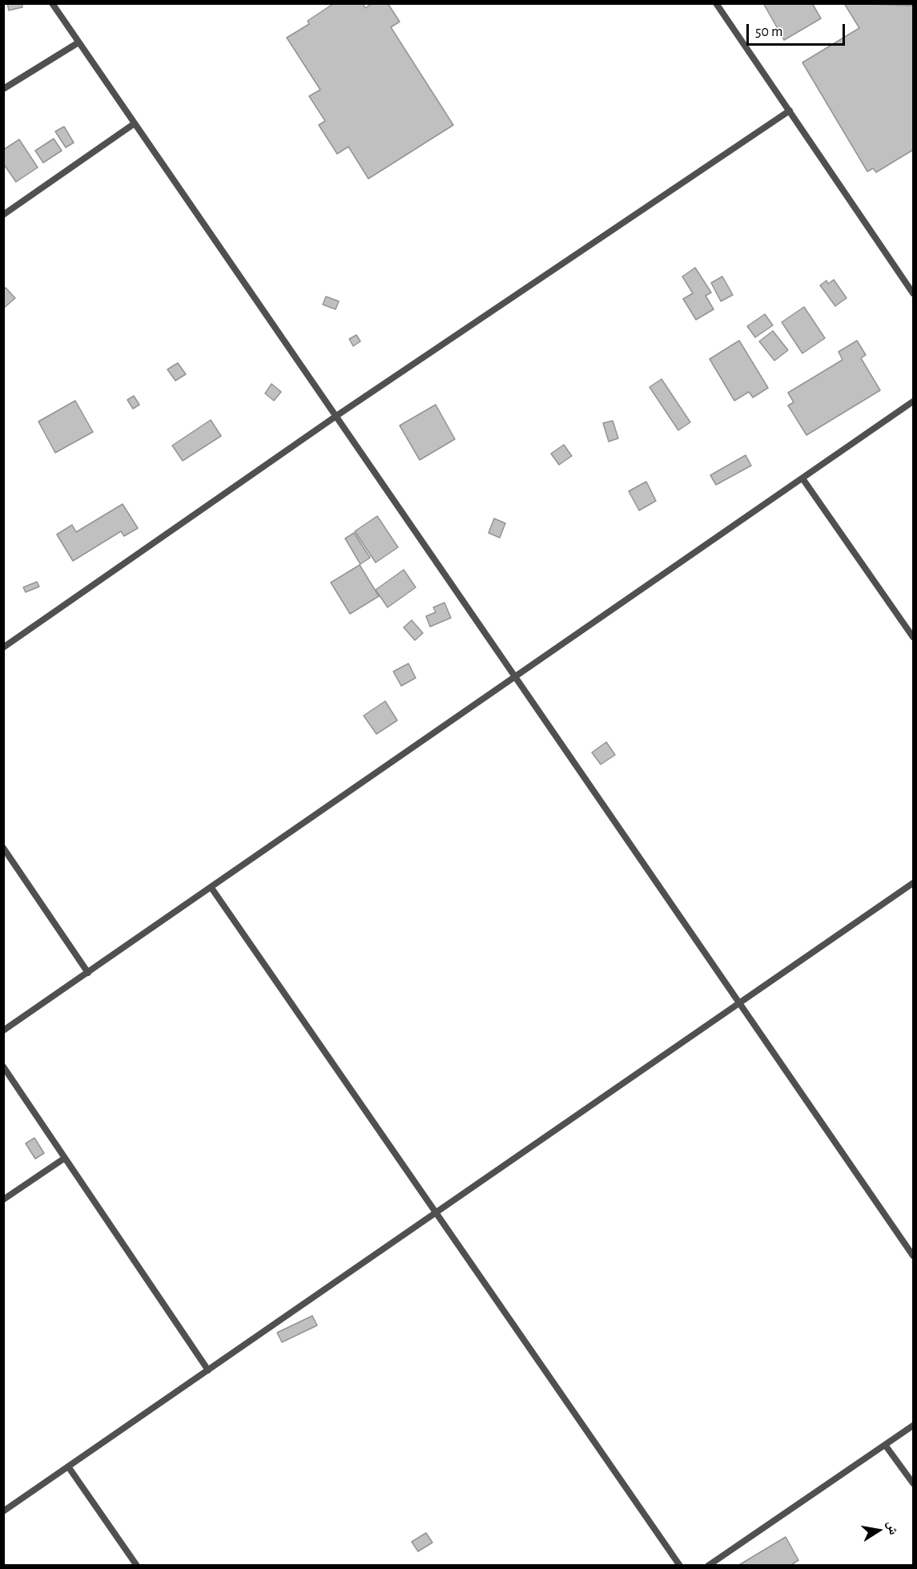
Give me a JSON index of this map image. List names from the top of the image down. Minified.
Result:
{"scale_bar":"50 m","north":"right"}
